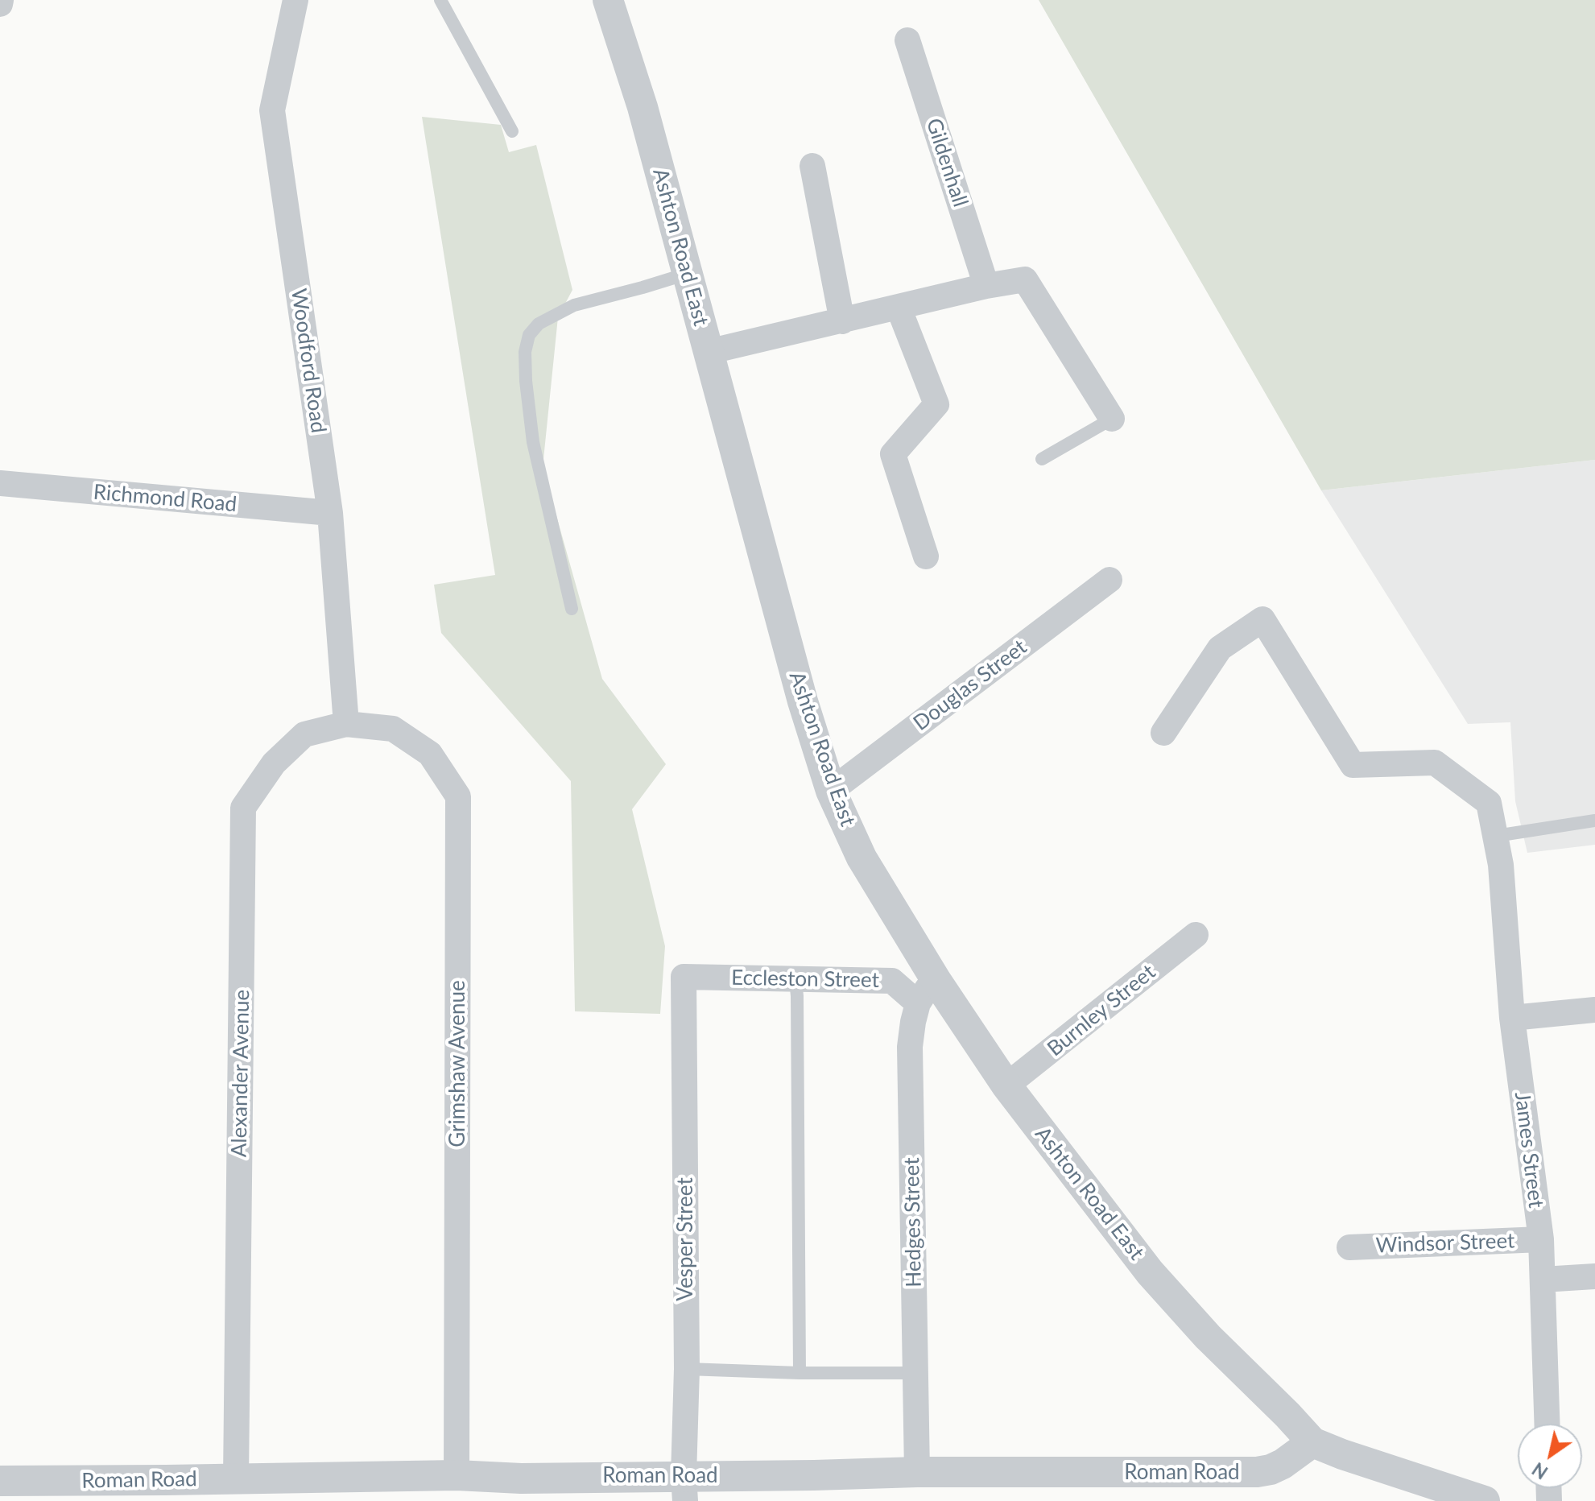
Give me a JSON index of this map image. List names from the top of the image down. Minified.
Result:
{"streets":{"street":["Gildenhall","Ashton Road East","Woodford Road","Richmond Road","Douglas Street","Eccleston Street","Burnley Street","Grimshaw Avenue","Alexander Avenue","James Street","Hedges Street","Vesper Street","Windsor Street","Roman Road"]},"crossings":[["Ashton Road East","Douglas Street"],["Ashton Road East","Eccleston Street"],["Ashton Road East","Burnley Street"],["Ashton Road East","Hedges Street"],["Ashton Road East","Roman Road"],["Woodford Road","Richmond Road"],["Woodford Road","Grimshaw Avenue"],["Woodford Road","Alexander Avenue"],["Eccleston Street","Hedges Street"],["Eccleston Street","Vesper Street"],["Grimshaw Avenue","Alexander Avenue"],["Grimshaw Avenue","Roman Road"],["Alexander Avenue","Roman Road"],["James Street","Windsor Street"],["Hedges Street","Roman Road"],["Vesper Street","Roman Road"]],"north":"bottom left"}
